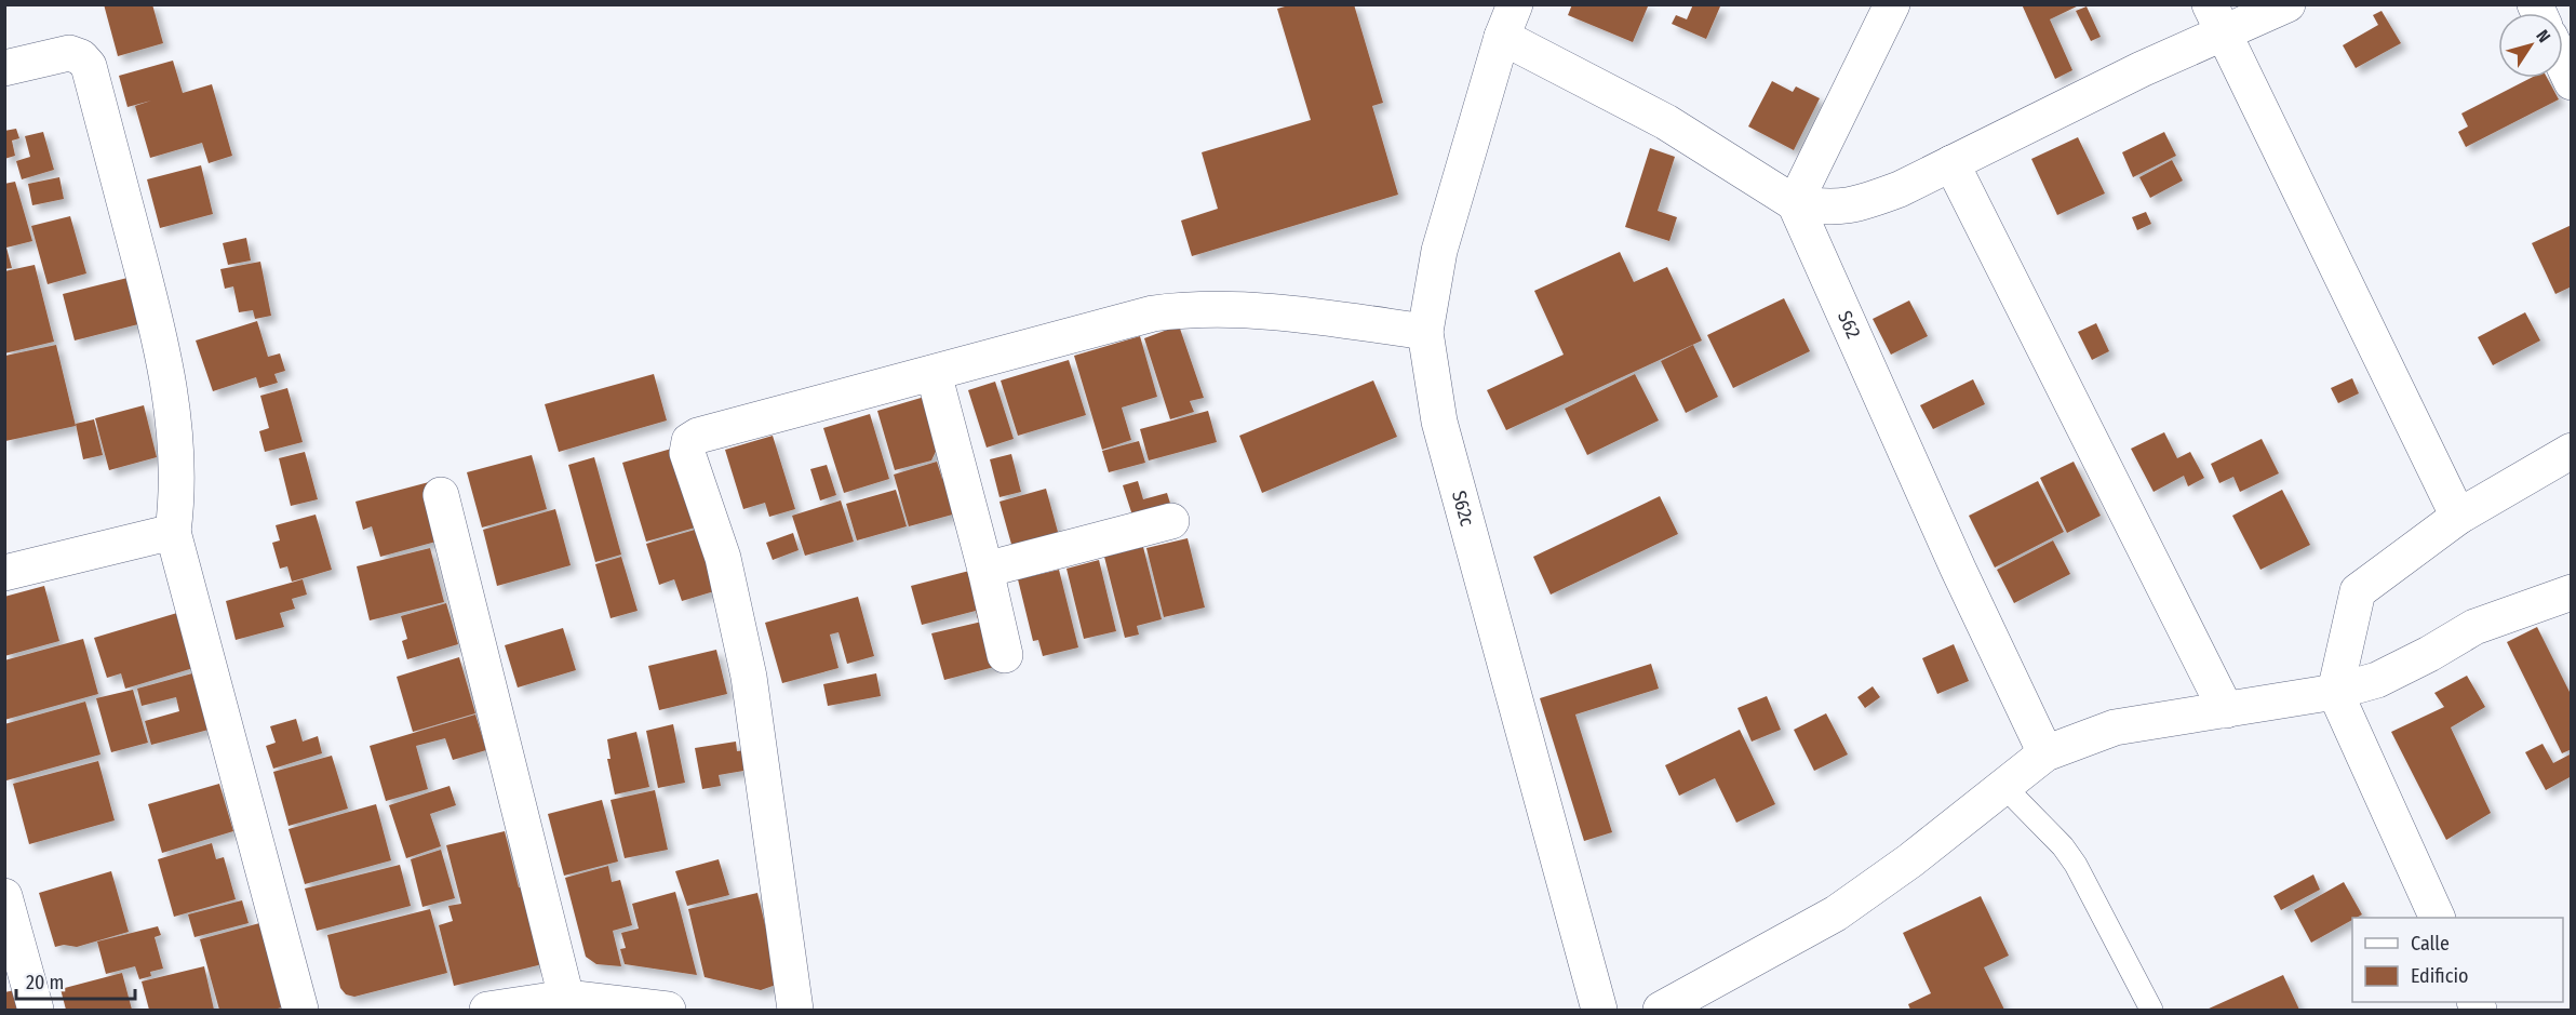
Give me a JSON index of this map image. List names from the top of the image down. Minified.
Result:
{"streets":{"street":["S62","S62c"]},"legend":["Calle","Edificio"],"scale_bar":"20 m","north":"top right"}
